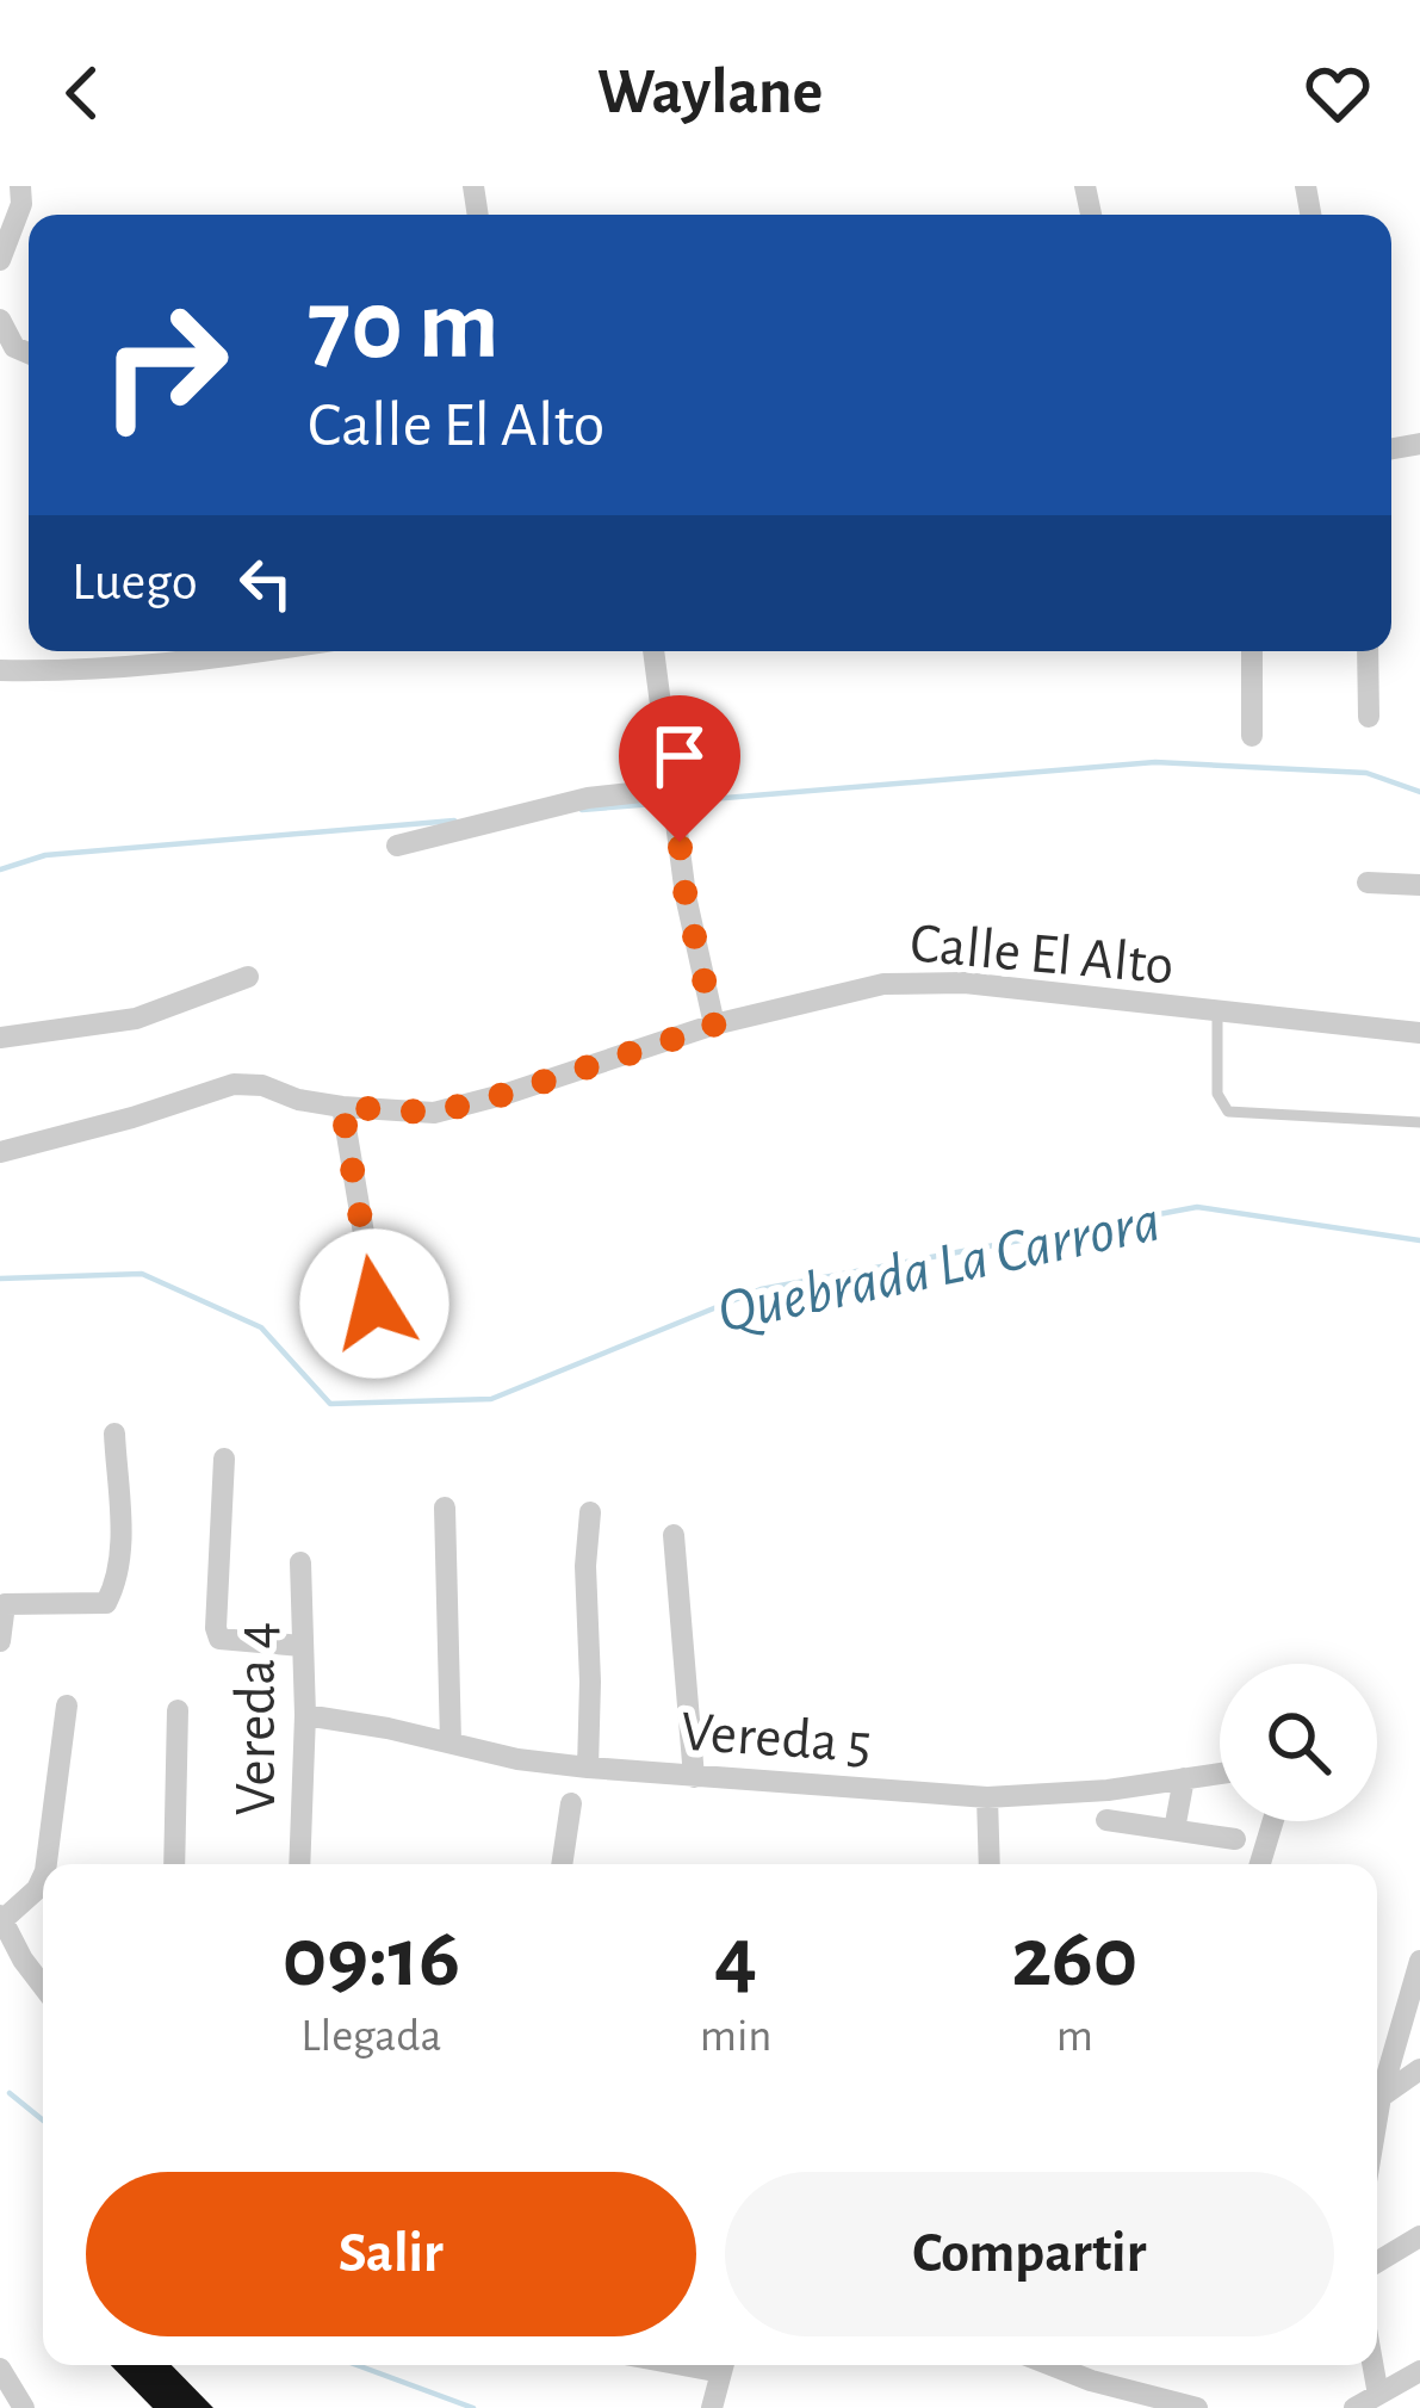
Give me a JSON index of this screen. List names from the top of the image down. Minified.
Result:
{"streets":{"street":["Calle El Alto","Vereda 4","Vereda 5"]},"crossings":[["Vereda 4","Vereda 5"]],"water":["Quebrada La Carrora"],"page":{"header":"Waylane","turn":["70 m","Calle El Alto"],"then":"Luego","eta":["09:16","Llegada","4","min","260","m"],"buttons":["Salir","Compartir"]}}
